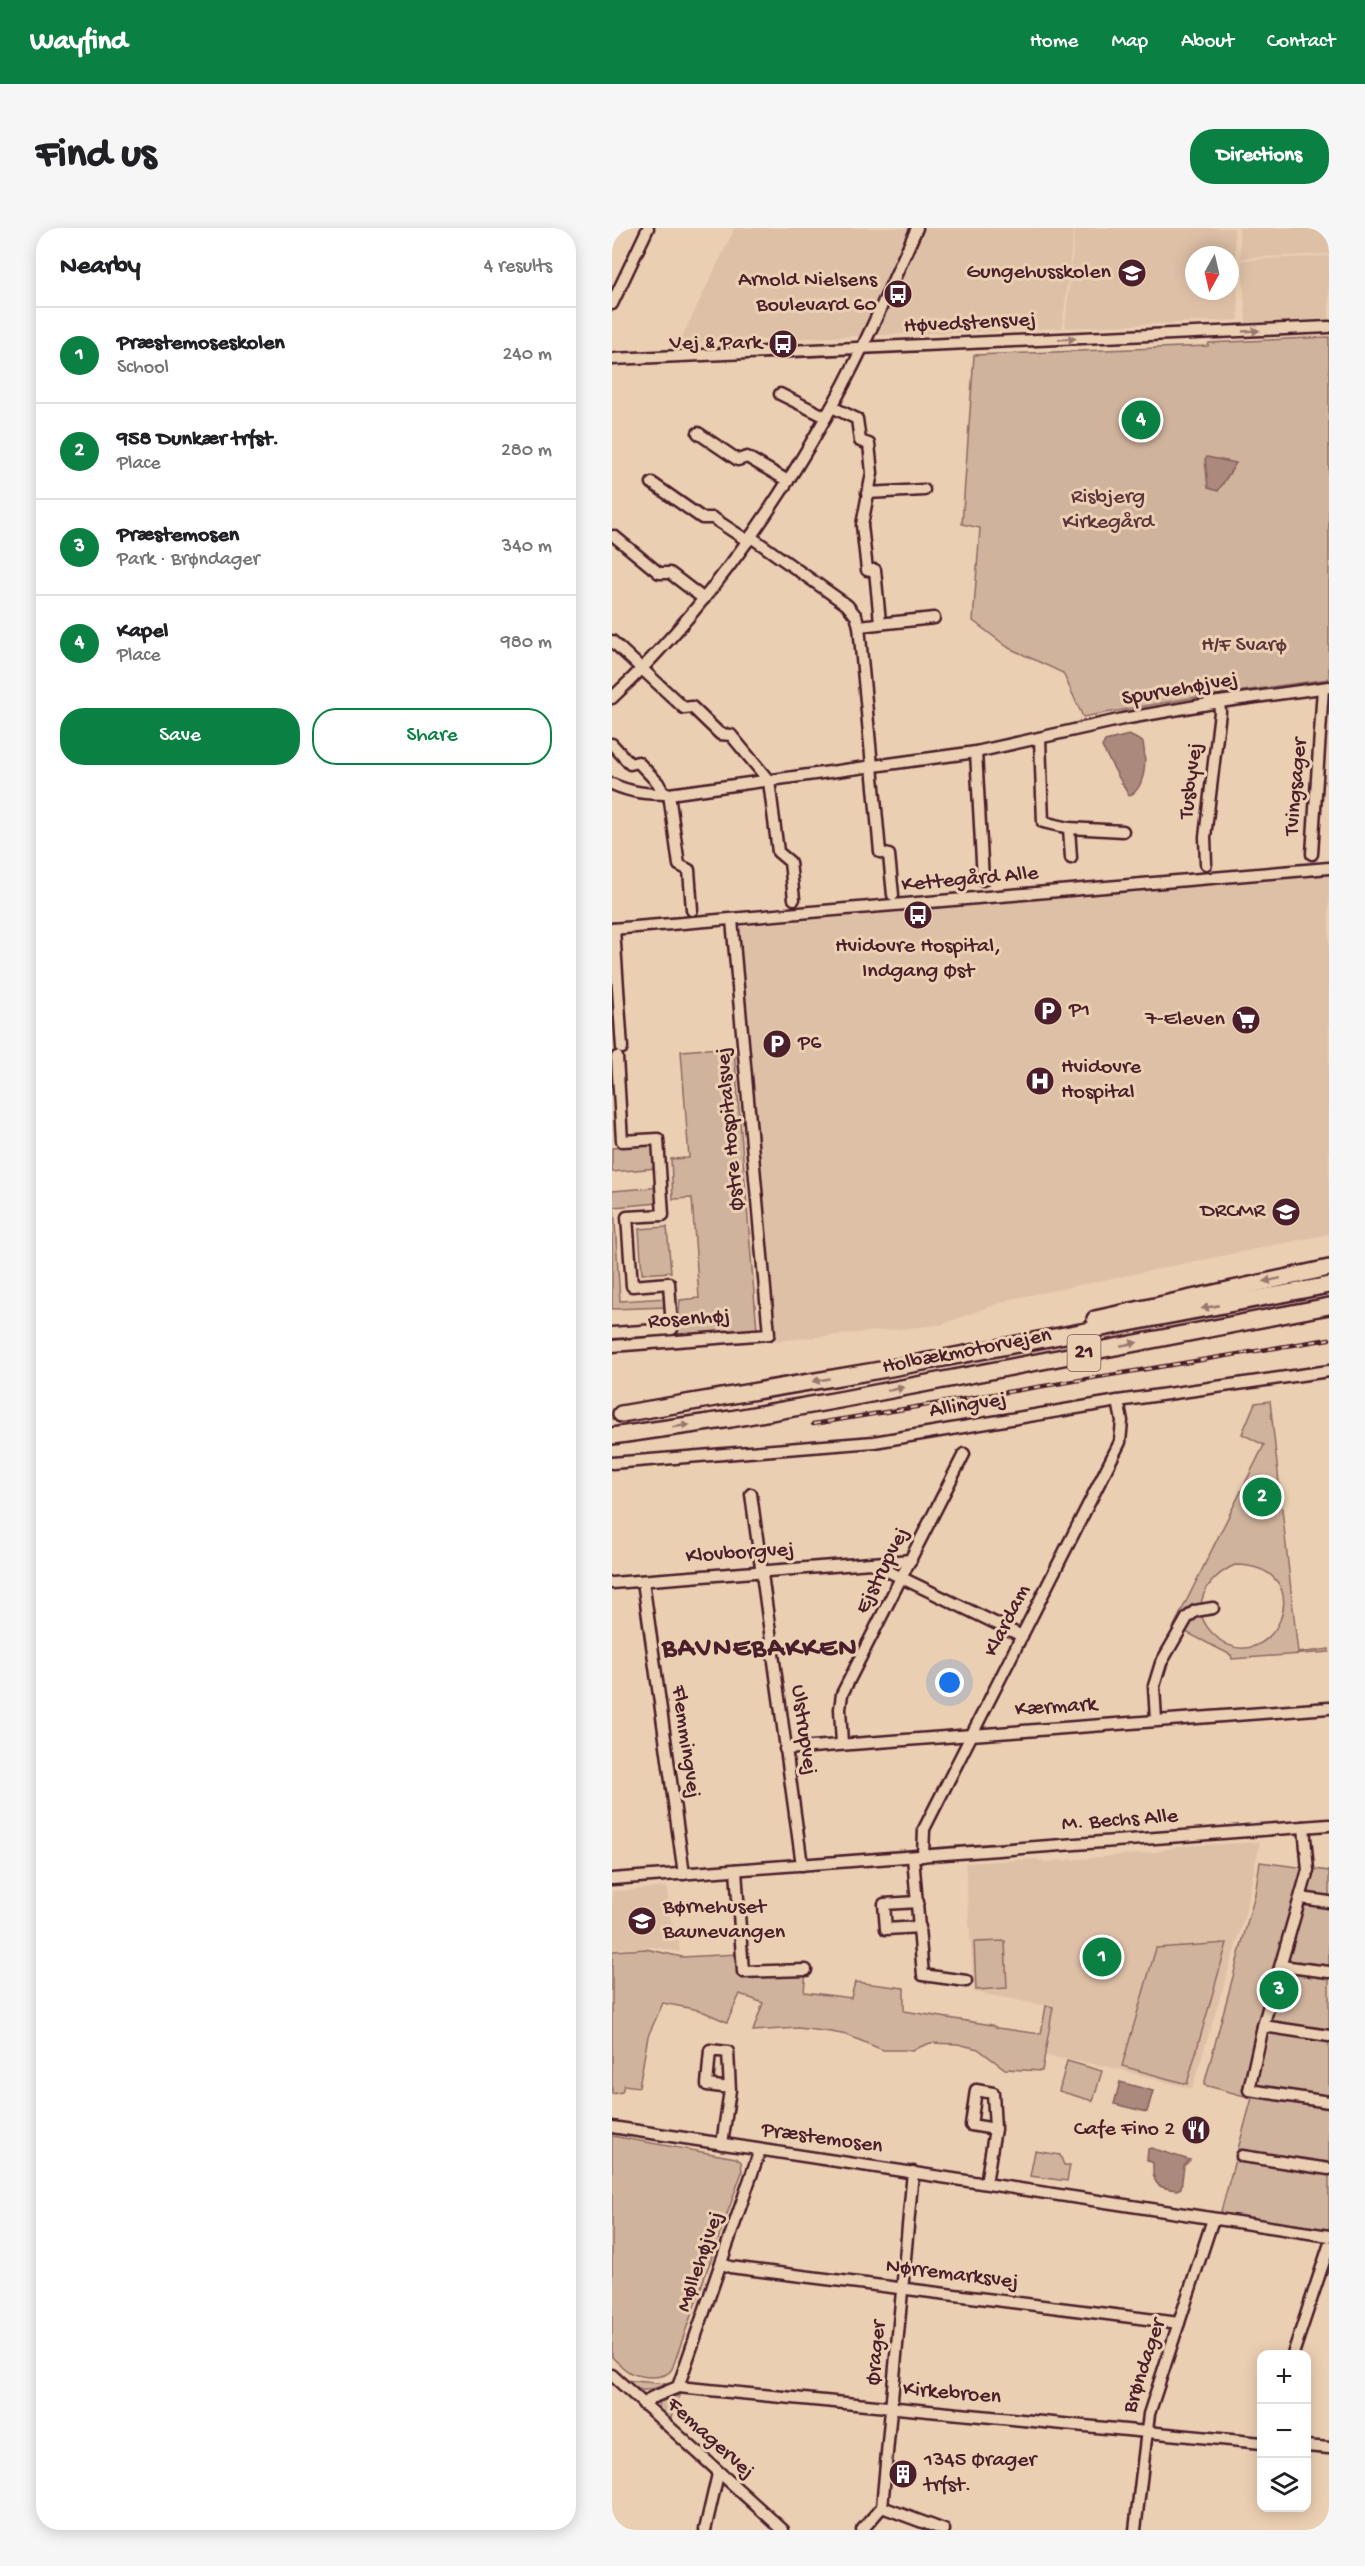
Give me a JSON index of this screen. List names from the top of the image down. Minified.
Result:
{"streets":{"highway":["Holbækmotorvejen","21"],"street":["Høvedstensvej","Spurvehøjvej","Tusbyvej","Tvingsager","Kettegård Alle","Østre Hospitalsvej","Rosenhøj","Allingvej","Klovborgvej","Ejstrupvej","Klardam","Kærmark","Ulstrupvej","Flemmingvej","M. Bechs Alle","Præstemosen","Møllehøjvej","Nørremarksvej","Ørager","Brøndager","Kirkebroen","Femagervej"]},"crossings":[["Spurvehøjvej","Tusbyvej"],["Spurvehøjvej","Tvingsager"],["Kettegård Alle","Østre Hospitalsvej"],["Kettegård Alle","Rosenhøj"],["Østre Hospitalsvej","Rosenhøj"],["Allingvej","Klardam"],["Klovborgvej","Ejstrupvej"],["Klovborgvej","Klardam"],["Klovborgvej","Ulstrupvej"],["Klovborgvej","Flemmingvej"],["Ejstrupvej","Kærmark"],["Klardam","Kærmark"],["Klardam","M. Bechs Alle"],["Kærmark","Ulstrupvej"],["Ulstrupvej","M. Bechs Alle"],["Flemmingvej","M. Bechs Alle"],["Præstemosen","Møllehøjvej"],["Præstemosen","Ørager"],["Præstemosen","Brøndager"],["Møllehøjvej","Nørremarksvej"],["Møllehøjvej","Kirkebroen"],["Nørremarksvej","Ørager"],["Nørremarksvej","Brøndager"],["Ørager","Kirkebroen"],["Brøndager","Kirkebroen"],["Kirkebroen","Femagervej"]],"one_way":["Høvedstensvej"],"districts":["BAVNEBAKKEN"],"parks":["Risbjerg Kirkegård","H/F Svarø"],"places":{"school or university":["Gungehusskolen","DRCMR","Børnehuset Baunevangen"],"bus stop":["Arnold Nielsens Boulevard 60","Vej & Park","Hvidovre Hospital, Indgang Øst"],"parking":["P1","P6"],"supermarket":["7-Eleven"],"hospital":["Hvidovre Hospital"],"restaurant":["Cafe Fino 2"],"building":["1345 Ørager trfst."]},"north":"bottom","page":{"header":"Wayfind","nav":["Home","Map","About","Contact"],"buttons":["Directions",["Save","Share"]],"title":"Find us","heading":["Nearby","4 results"],"list":[{"mark":"1","name":"Præstemoseskolen","note":"School","value":"240 m"},{"mark":"2","name":"958 Dunkær trfst.","note":"Place","value":"280 m"},{"mark":"3","name":"Præstemosen","note":"Park · Brøndager","value":"340 m"},{"mark":"4","name":"Kapel","note":"Place","value":"980 m"}],"pins":["4","2","1","3"],"map_buttons":["+","−"]}}
